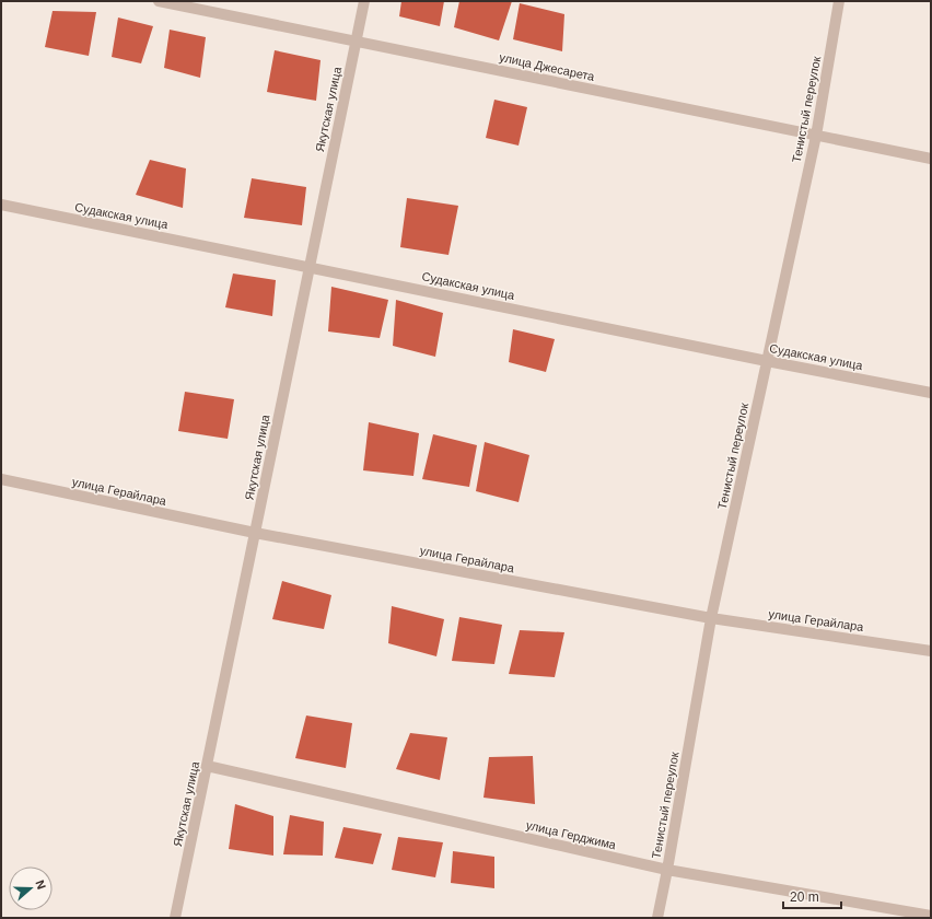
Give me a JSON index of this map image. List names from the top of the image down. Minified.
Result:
{"streets":{"street":["улица Джесарета","Якутская улица","Тенистый переулок","Судакская улица","улица Герайлара","улица Герджима"]},"crossings":[["улица Джесарета","Якутская улица"],["улица Джесарета","Тенистый переулок"],["Якутская улица","Судакская улица"],["Якутская улица","улица Герайлара"],["Якутская улица","улица Герджима"],["Тенистый переулок","Судакская улица"],["Тенистый переулок","улица Герайлара"],["Тенистый переулок","улица Герджима"]],"scale_bar":"20 m","north":"right"}
